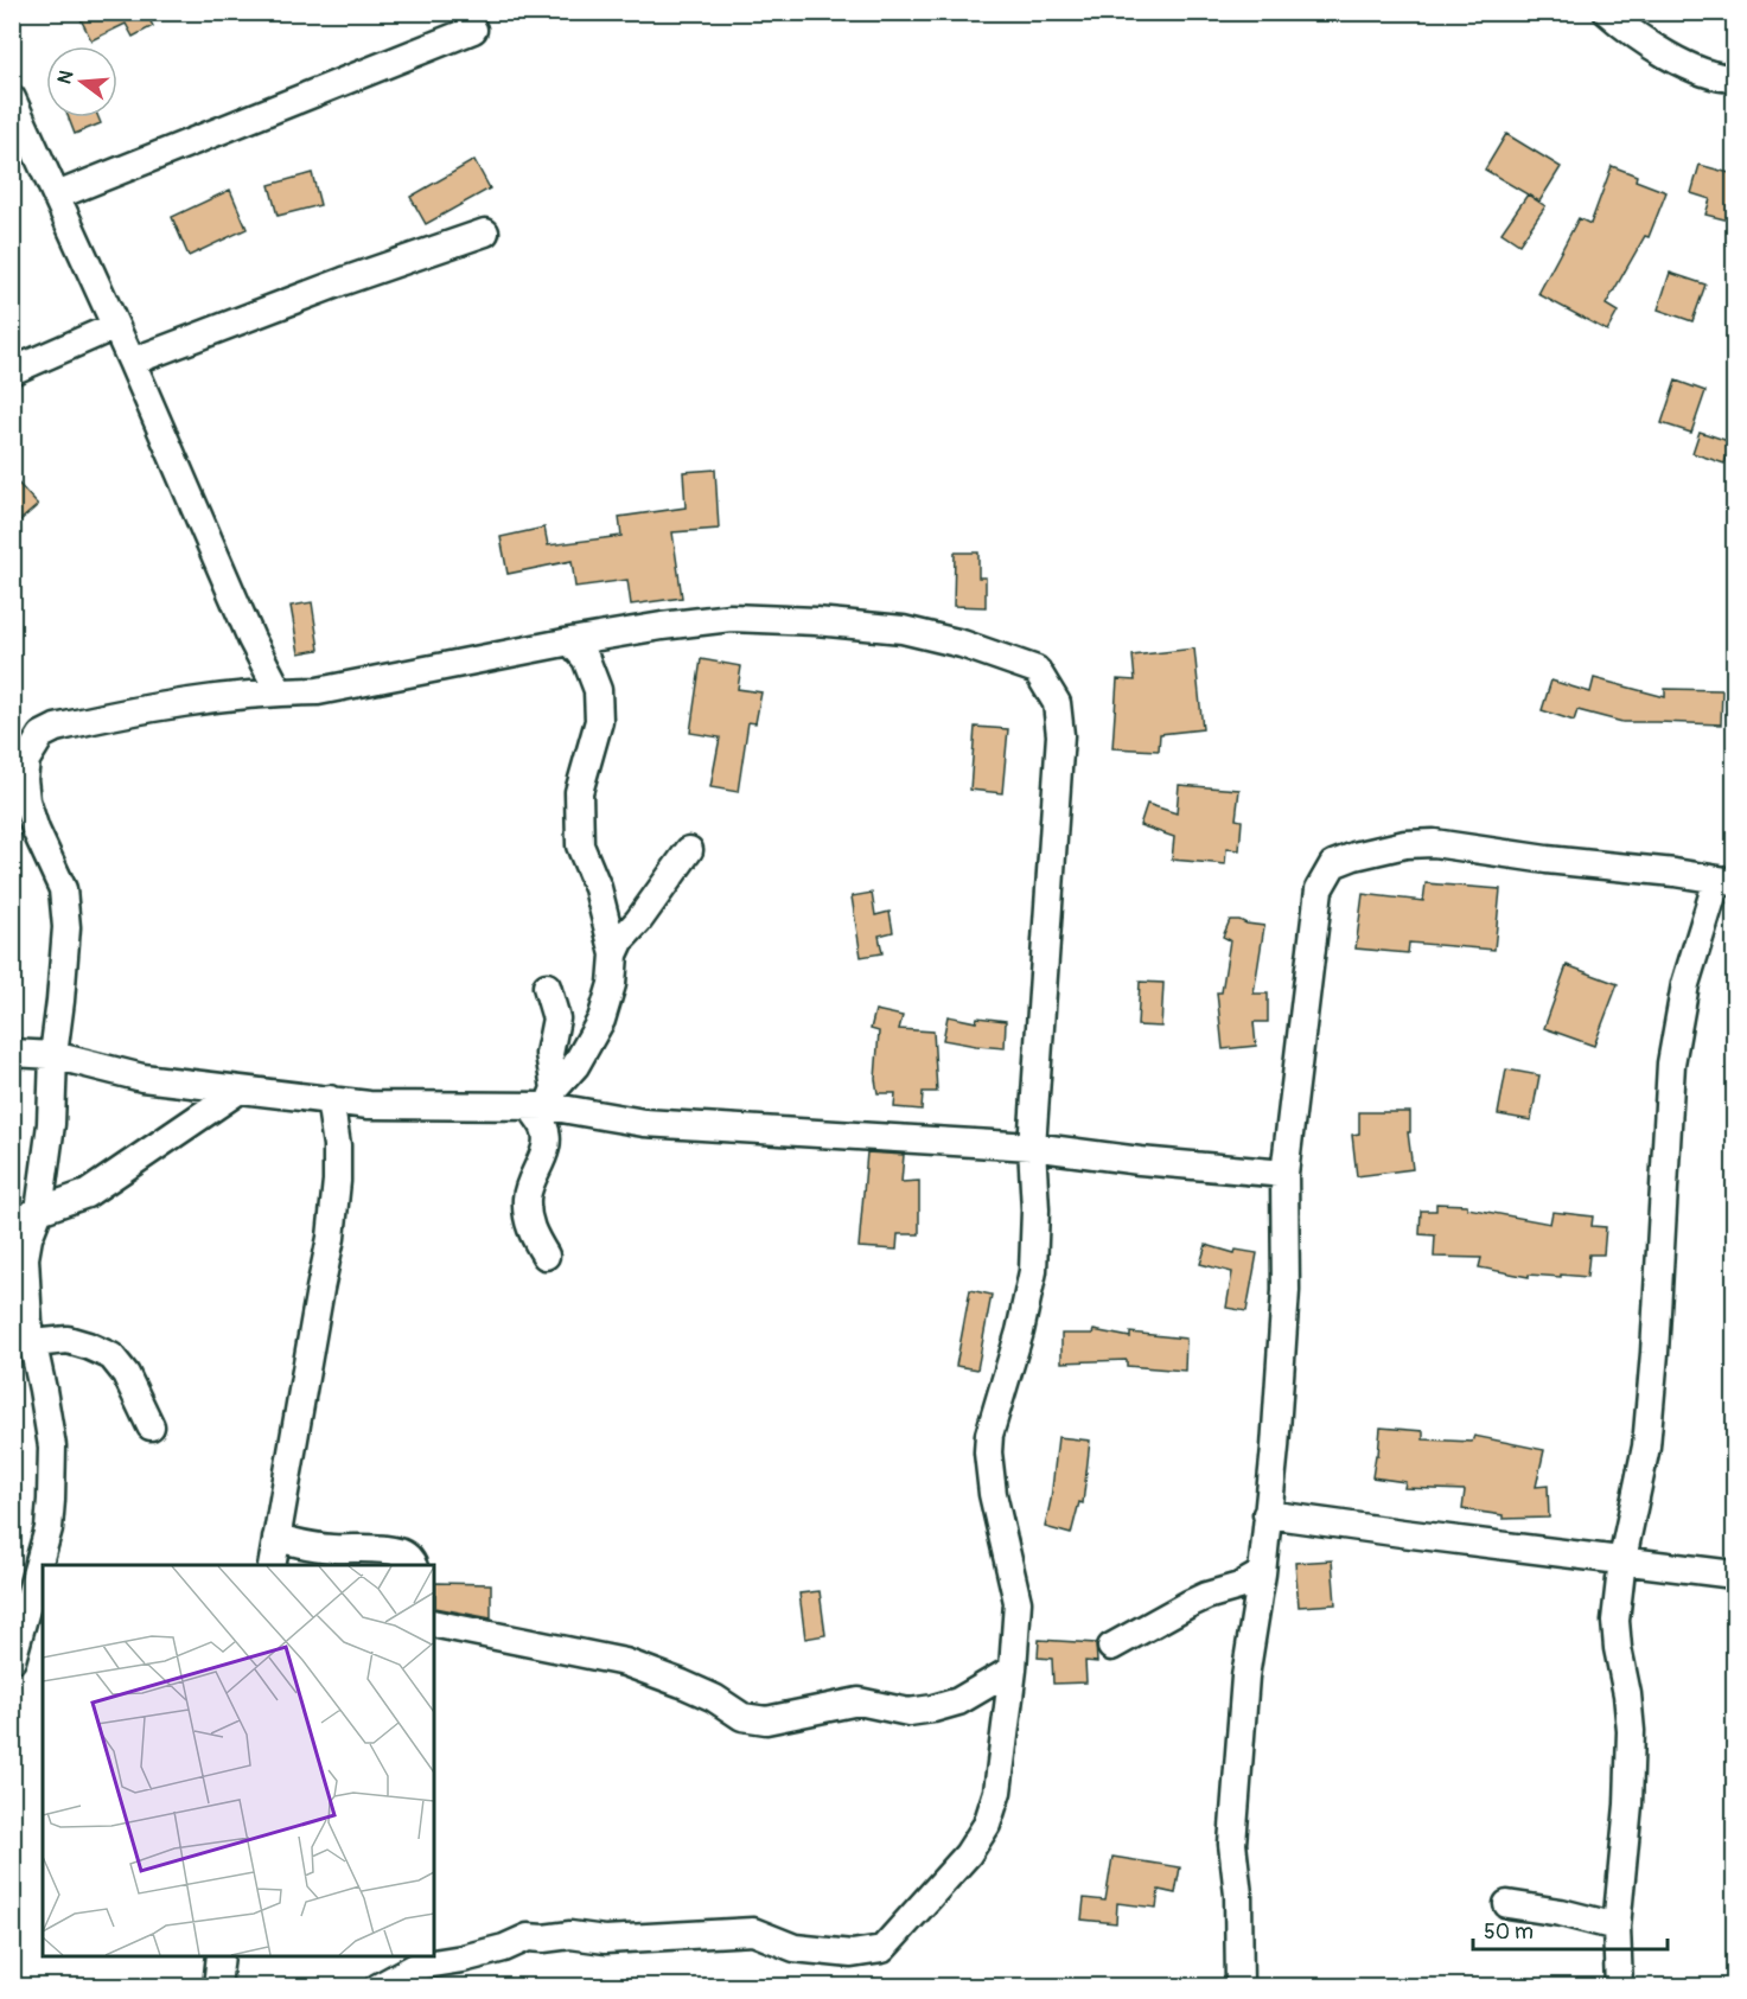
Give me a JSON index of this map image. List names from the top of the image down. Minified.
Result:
{"scale_bar":"50 m","north":"left"}
